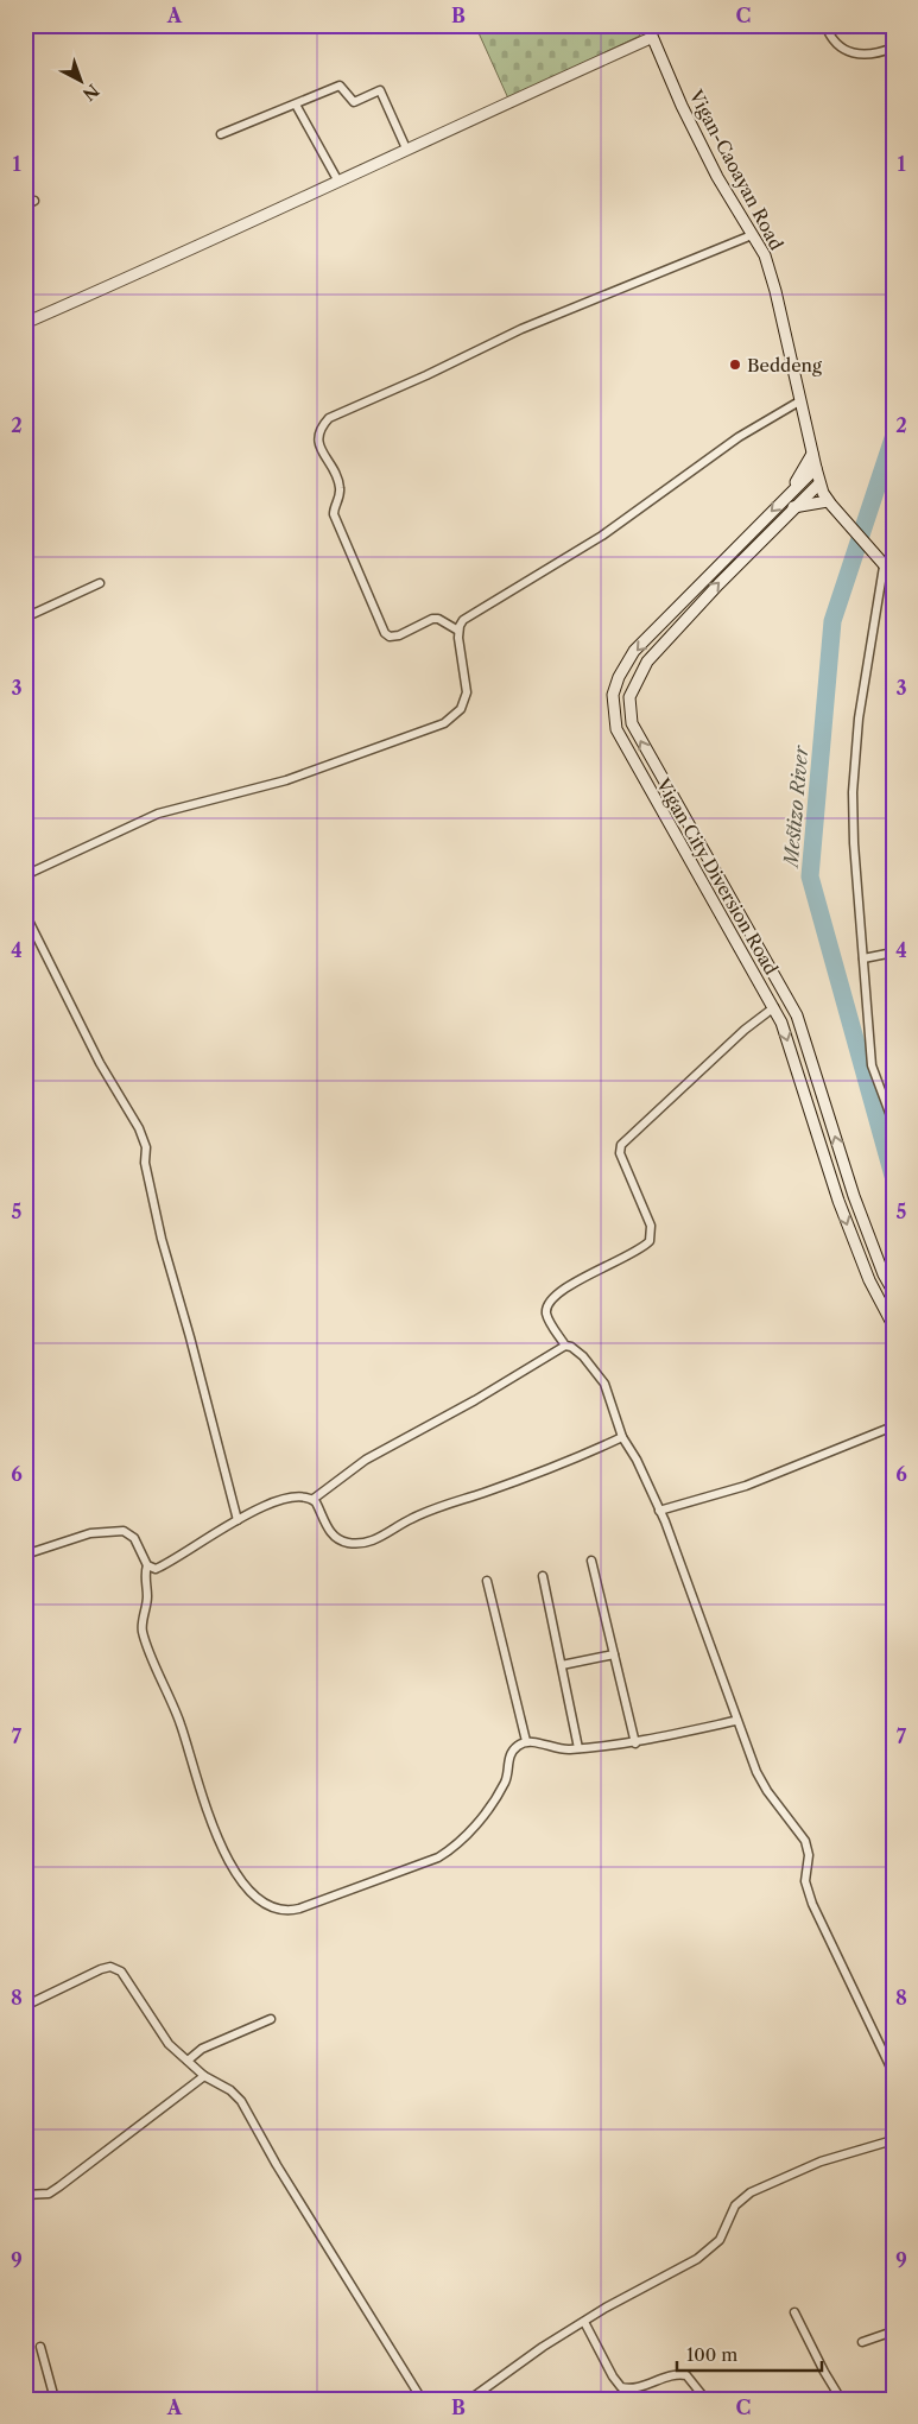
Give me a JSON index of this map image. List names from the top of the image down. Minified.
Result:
{"streets":{"main road":["Vigan-Caoayan Road","Vigan City Diversion Road"]},"crossings":[["Vigan-Caoayan Road","Vigan City Diversion Road"]],"water":["Mestizo River"],"places":["Beddeng"],"scale_bar":"100 m","north":"bottom right","grid":{"columns":["A","B","C"],"rows":["1","2","3","4","5","6","7","8","9"]}}
